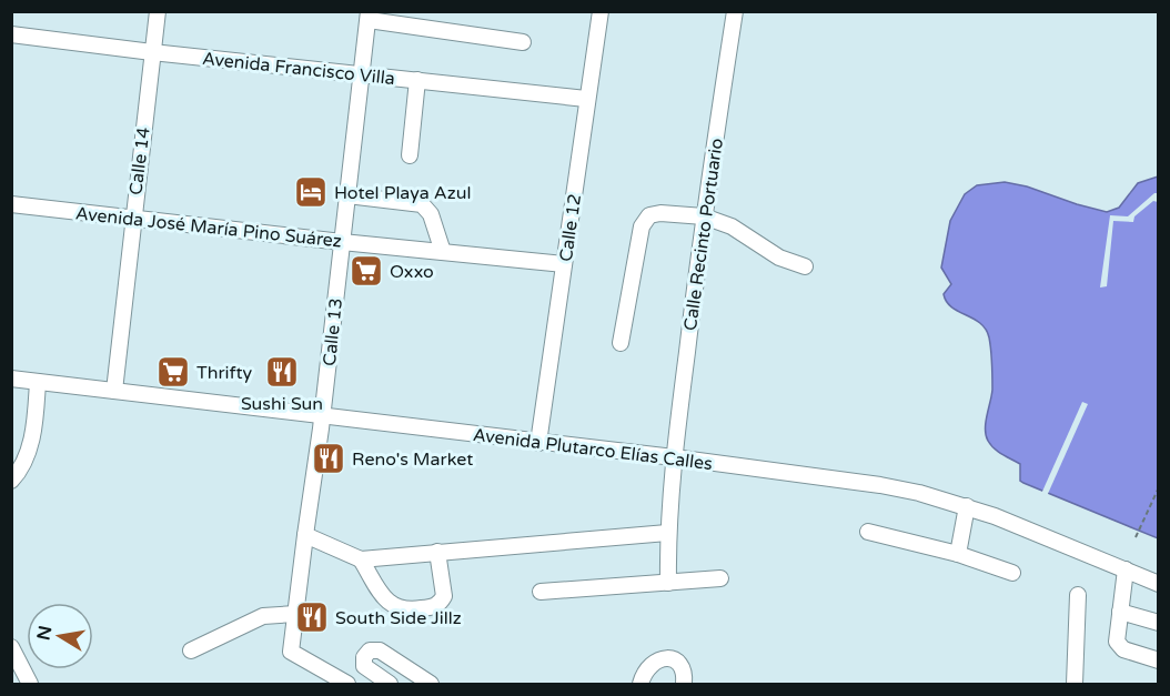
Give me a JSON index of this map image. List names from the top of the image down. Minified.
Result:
{"streets":{"street":["Avenida Francisco Villa","Calle 14","Avenida José María Pino Suárez","Calle 12","Calle Recinto Portuario","Calle 13","Avenida Plutarco Elías Calles"]},"crossings":[["Avenida Francisco Villa","Calle 14"],["Avenida Francisco Villa","Calle 12"],["Avenida Francisco Villa","Calle 13"],["Calle 14","Avenida José María Pino Suárez"],["Calle 14","Avenida Plutarco Elías Calles"],["Avenida José María Pino Suárez","Calle 12"],["Avenida José María Pino Suárez","Calle 13"],["Calle 12","Avenida Plutarco Elías Calles"],["Calle Recinto Portuario","Avenida Plutarco Elías Calles"],["Calle 13","Avenida Plutarco Elías Calles"]],"places":{"hotel":["Hotel Playa Azul"],"supermarket":["Oxxo","Thrifty"],"restaurant":["Sushi Sun","Reno's Market","South Side Jillz"]},"north":"left"}
